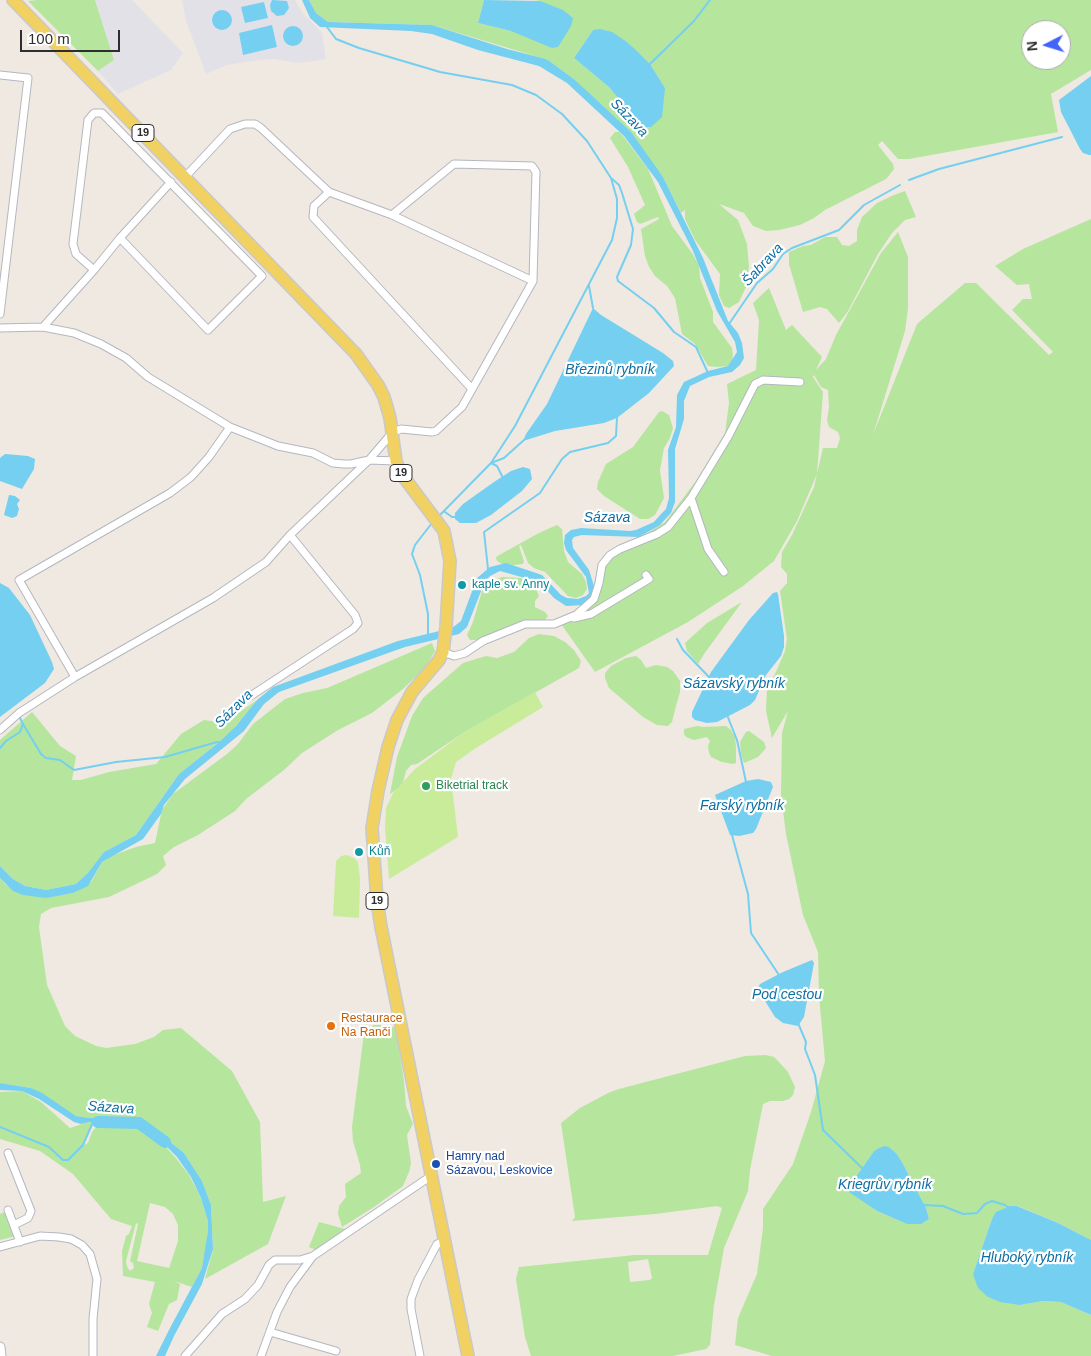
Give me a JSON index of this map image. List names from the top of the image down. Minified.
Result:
{"streets":{"main road":["19"]},"water":["Sázava","Šabrava","Březinů rybník","Sázavský rybník","Farský rybník","Pod cestou","Kriegrův rybník","Hluboký rybník"],"places":["kaple sv. Anny","Biketrial track","Kůň","Restaurace Na Ranči","Hamry nad Sázavou, Leskovice"],"scale_bar":"100 m","north":"left"}
